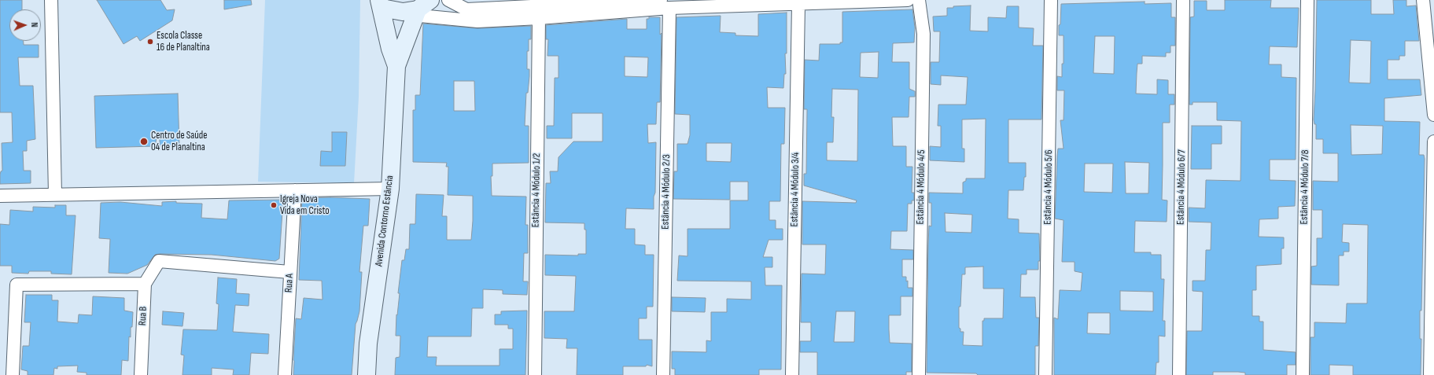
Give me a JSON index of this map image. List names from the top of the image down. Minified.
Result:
{"streets":{"street":["Estância 4 Módulo 4/5","Estância 4 Módulo 5/6","Estância 4 Módulo 6/7","Estância 4 Módulo 7/8","Estância 4 Módulo 3/4","Estância 4 Módulo 1/2","Estância 4 Módulo 2/3","Avenida Contorno Estância","Rua A","Rua B"]},"places":["Escola Classe 16 de Planaltina","Centro de Saúde 04 de Planaltina","Igreja Nova Vida em Cristo"],"north":"right"}
